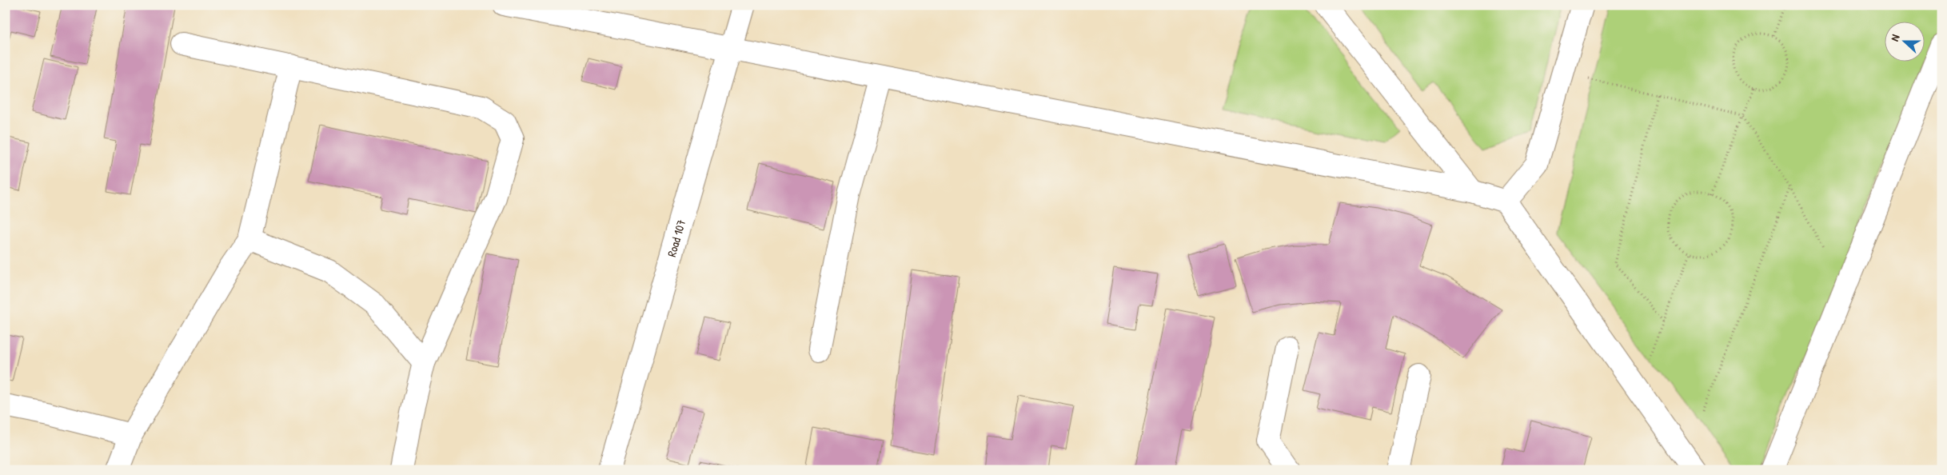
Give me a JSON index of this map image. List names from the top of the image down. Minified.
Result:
{"streets":{"street":["Road 107"]},"north":"left"}
